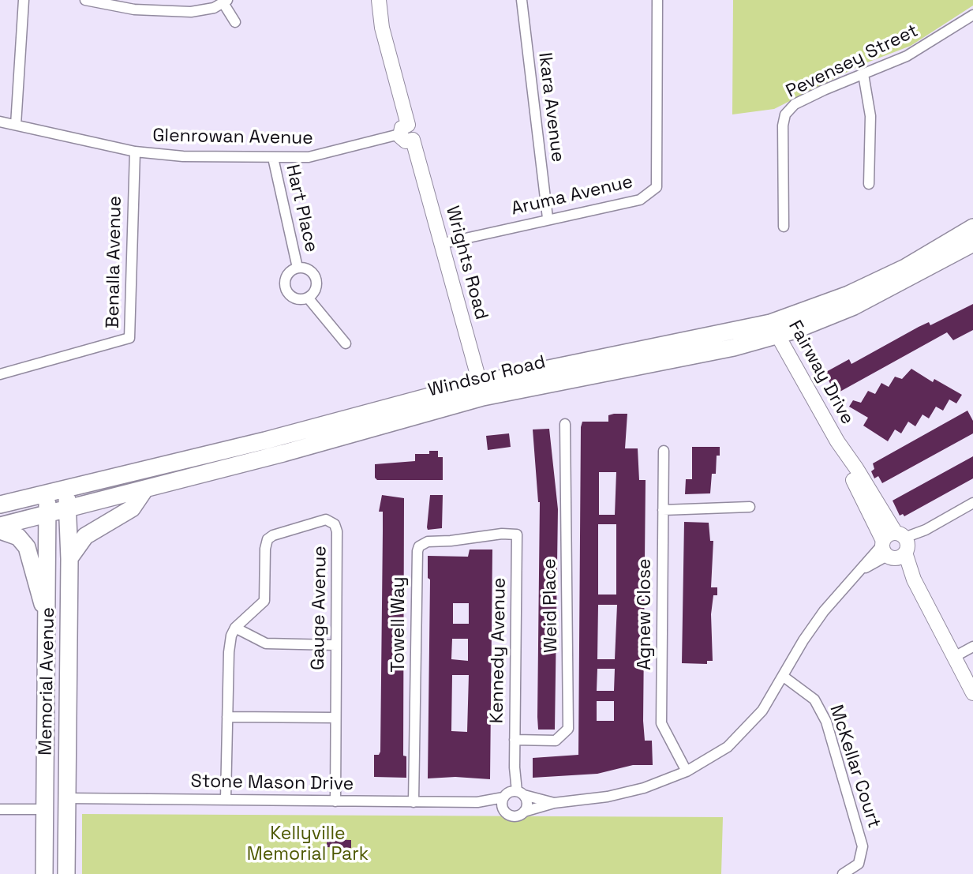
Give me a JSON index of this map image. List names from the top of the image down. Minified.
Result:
{"streets":{"main road":["Windsor Road","Memorial Avenue"],"street":["Pevensey Street","Ikara Avenue","Glenrowan Avenue","Aruma Avenue","Hart Place","Benalla Avenue","Wrights Road","Fairway Drive","Weid Place","Gauge Avenue","Agnew Close","Towell Way","Kennedy Avenue","McKellar Court","Stone Mason Drive"]},"crossings":[["Ikara Avenue","Aruma Avenue"],["Glenrowan Avenue","Hart Place"],["Glenrowan Avenue","Benalla Avenue"],["Glenrowan Avenue","Wrights Road"],["Aruma Avenue","Wrights Road"],["Wrights Road","Windsor Road"],["Fairway Drive","Windsor Road"],["Fairway Drive","Stone Mason Drive"],["Windsor Road","Memorial Avenue"],["Weid Place","Kennedy Avenue"],["Gauge Avenue","Stone Mason Drive"],["Agnew Close","Stone Mason Drive"],["Towell Way","Kennedy Avenue"],["Towell Way","Stone Mason Drive"],["Kennedy Avenue","Stone Mason Drive"],["Memorial Avenue","Stone Mason Drive"],["McKellar Court","Stone Mason Drive"]],"parks":["Kellyville Memorial Park"]}
